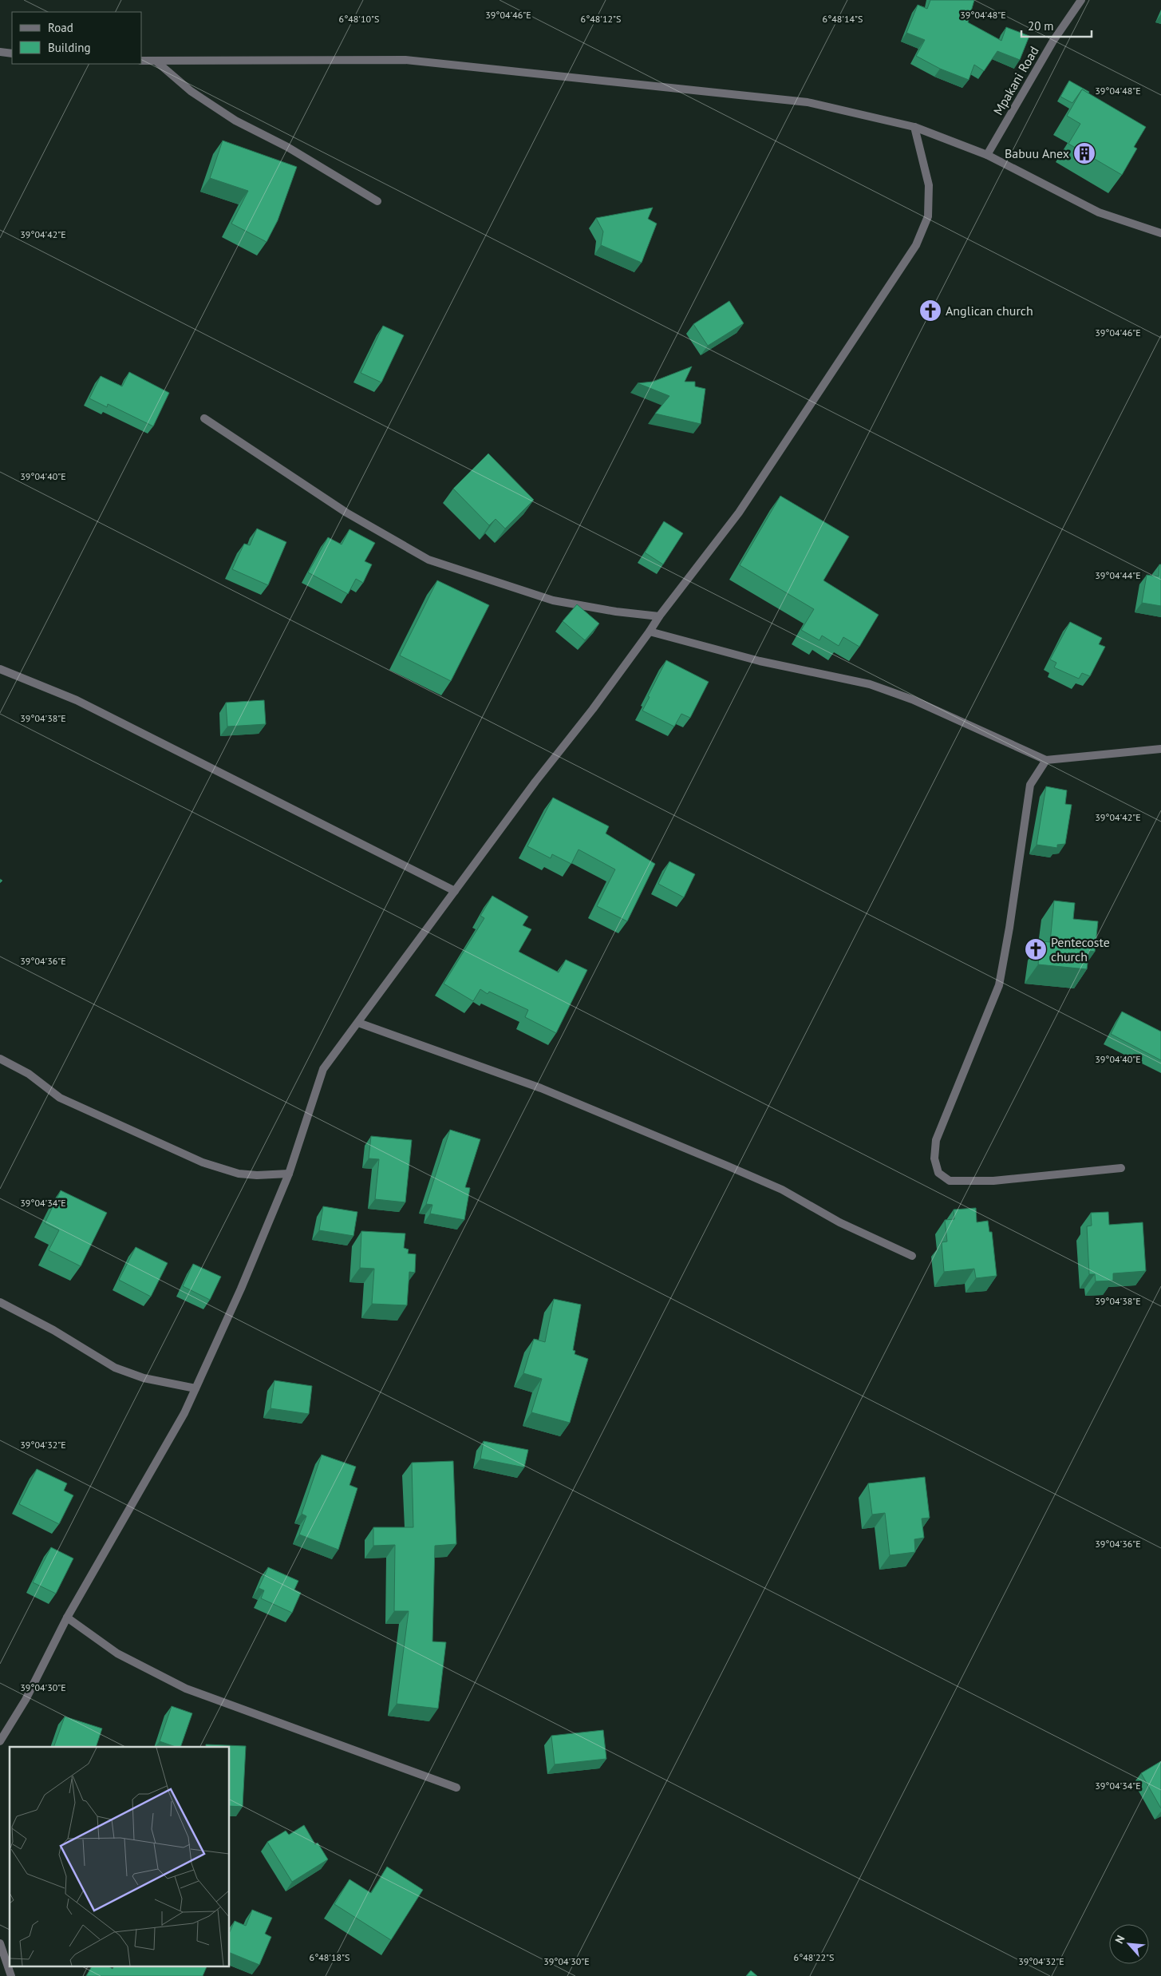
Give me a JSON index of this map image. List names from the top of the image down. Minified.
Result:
{"streets":{"street":["Mpakani Road"]},"places":{"building":["Babuu Anex"],"church":["Anglican church","Pentecoste church"]},"legend":["Road","Building"],"scale_bar":"20 m","north":"top left","coordinates":["39°04'46\"E","39°04'48\"E","6°48'10\"S","6°48'12\"S","6°48'14\"S","39°04'42\"E","39°04'40\"E","39°04'44\"E","39°04'38\"E","39°04'36\"E","39°04'34\"E","39°04'32\"E","39°04'30\"E","6°48'18\"S","6°48'22\"S"]}
